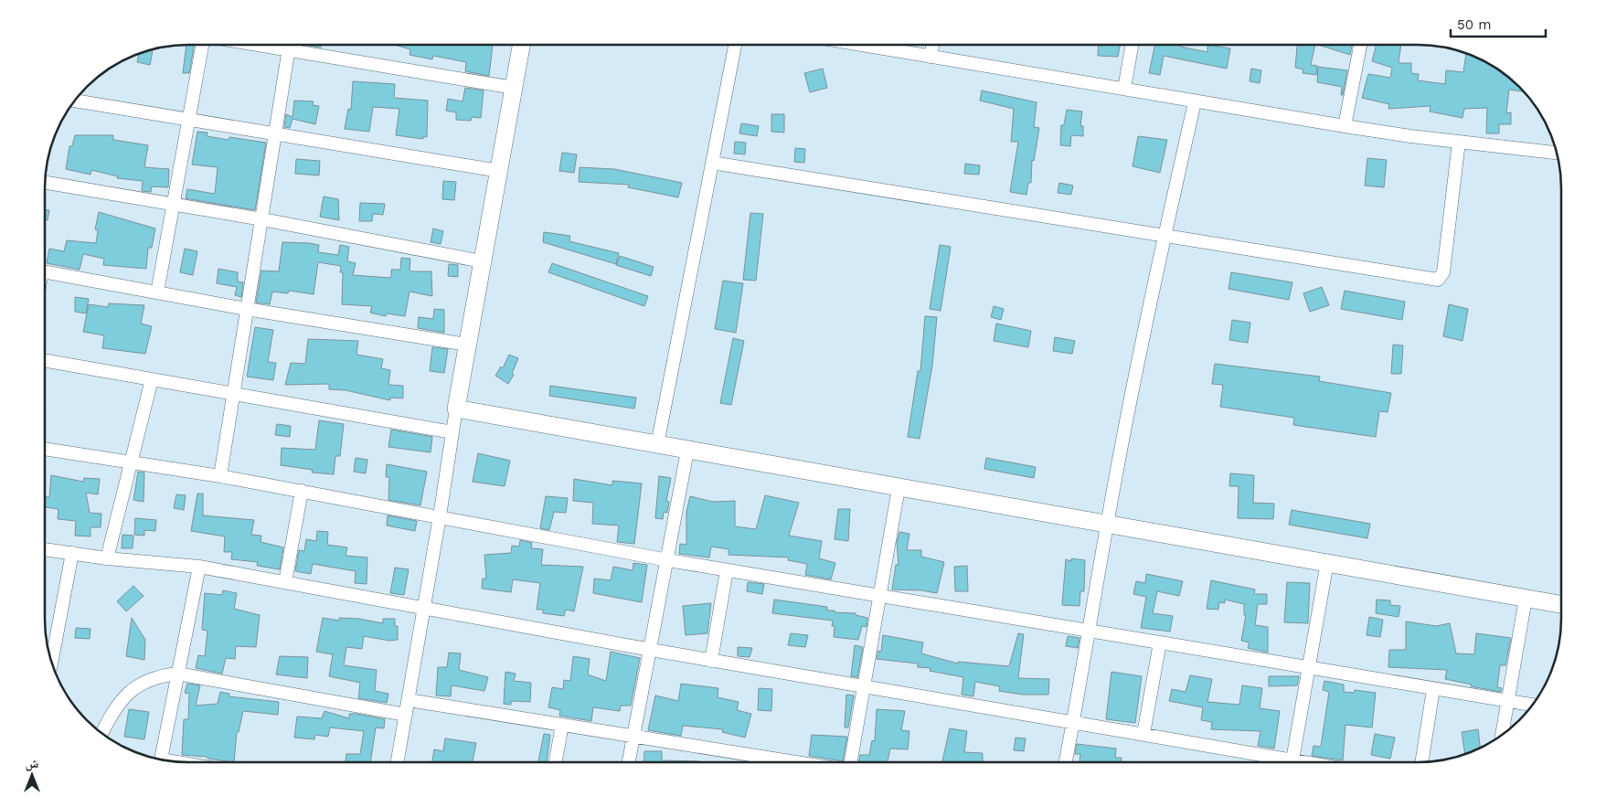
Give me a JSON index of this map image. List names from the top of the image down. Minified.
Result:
{"scale_bar":"50 m","north":"top"}
